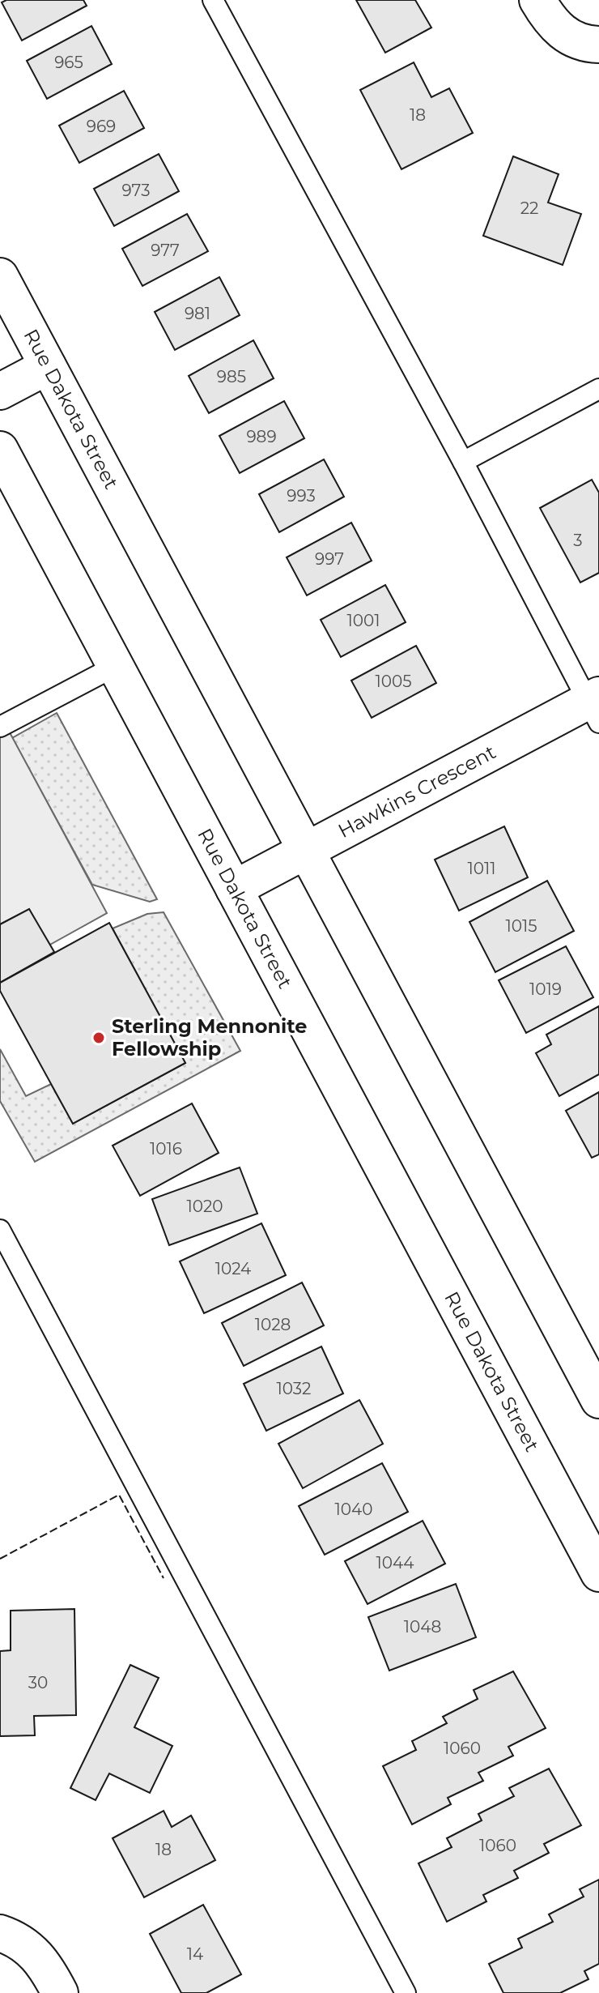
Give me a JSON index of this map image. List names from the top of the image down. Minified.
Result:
{"streets":{"main road":["Rue Dakota Street","Hawkins Crescent"]},"crossings":[["Rue Dakota Street","Hawkins Crescent"]],"places":["Sterling Mennonite Fellowship"],"house_numbers":["965","18","969","973","22","977","981","985","989","993","3","997","1001","1005","1011","1015","1019","1016","1020","1024","1028","1032","1040","1044","1048","30","1060","1060","18","14"]}
